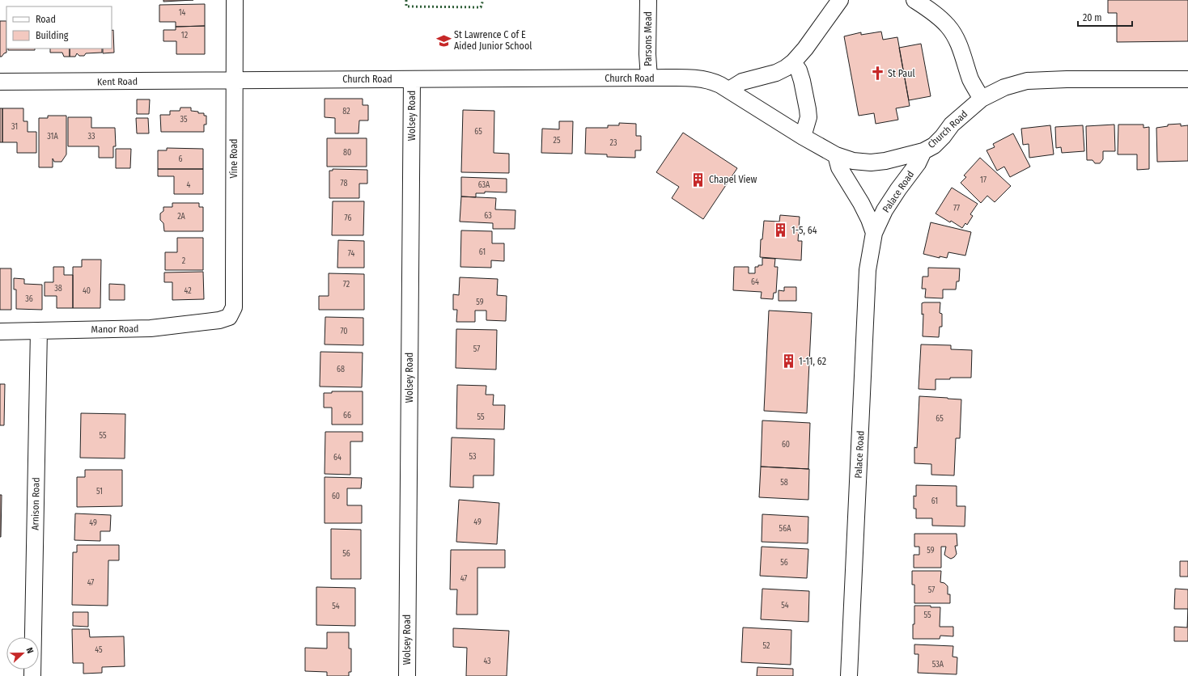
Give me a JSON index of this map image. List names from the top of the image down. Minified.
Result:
{"streets":{"street":["Parsons Mead","Church Road","Kent Road","Wolsey Road","Vine Road","Palace Road","Manor Road","Arnison Road"]},"crossings":[["Parsons Mead","Church Road"],["Church Road","Kent Road"],["Church Road","Wolsey Road"],["Church Road","Vine Road"],["Church Road","Palace Road"],["Kent Road","Vine Road"],["Vine Road","Manor Road"],["Manor Road","Arnison Road"]],"places":{"school or university":["St Lawrence C of E Aided Junior School"],"church":["St Paul"],"building":["Chapel View","1-5, 64","1-11, 62"]},"house_numbers":["14","12","82","35","31","65","31A","33","25","23","80","6","17","78","4","63A","77","63","2A","76","61","74","2","64","72","38","40","42","36","59","70","57","68","66","55","65","55","60","53","64","58","51","60","61","49","49","56A","59","56","56","47","47","57","54","54","55","52","45","43","53A"],"legend":["Road","Building"],"scale_bar":"20 m","north":"right"}
